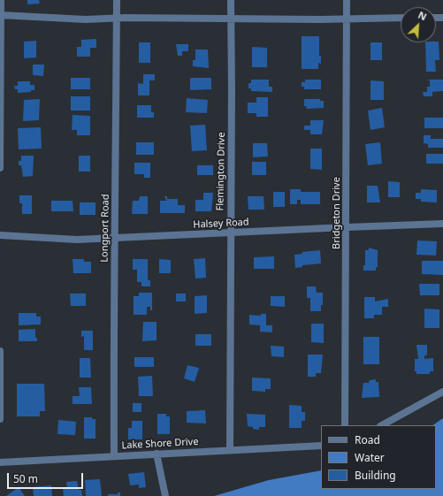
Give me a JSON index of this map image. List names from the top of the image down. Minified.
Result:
{"streets":{"street":["Flemington Drive","Bridgeton Drive","Halsey Road","Longport Road","Lake Shore Drive"]},"crossings":[["Flemington Drive","Halsey Road"],["Flemington Drive","Lake Shore Drive"],["Bridgeton Drive","Halsey Road"],["Halsey Road","Longport Road"],["Longport Road","Lake Shore Drive"]],"legend":["Road","Water","Building"],"scale_bar":"50 m","north":"top right"}
